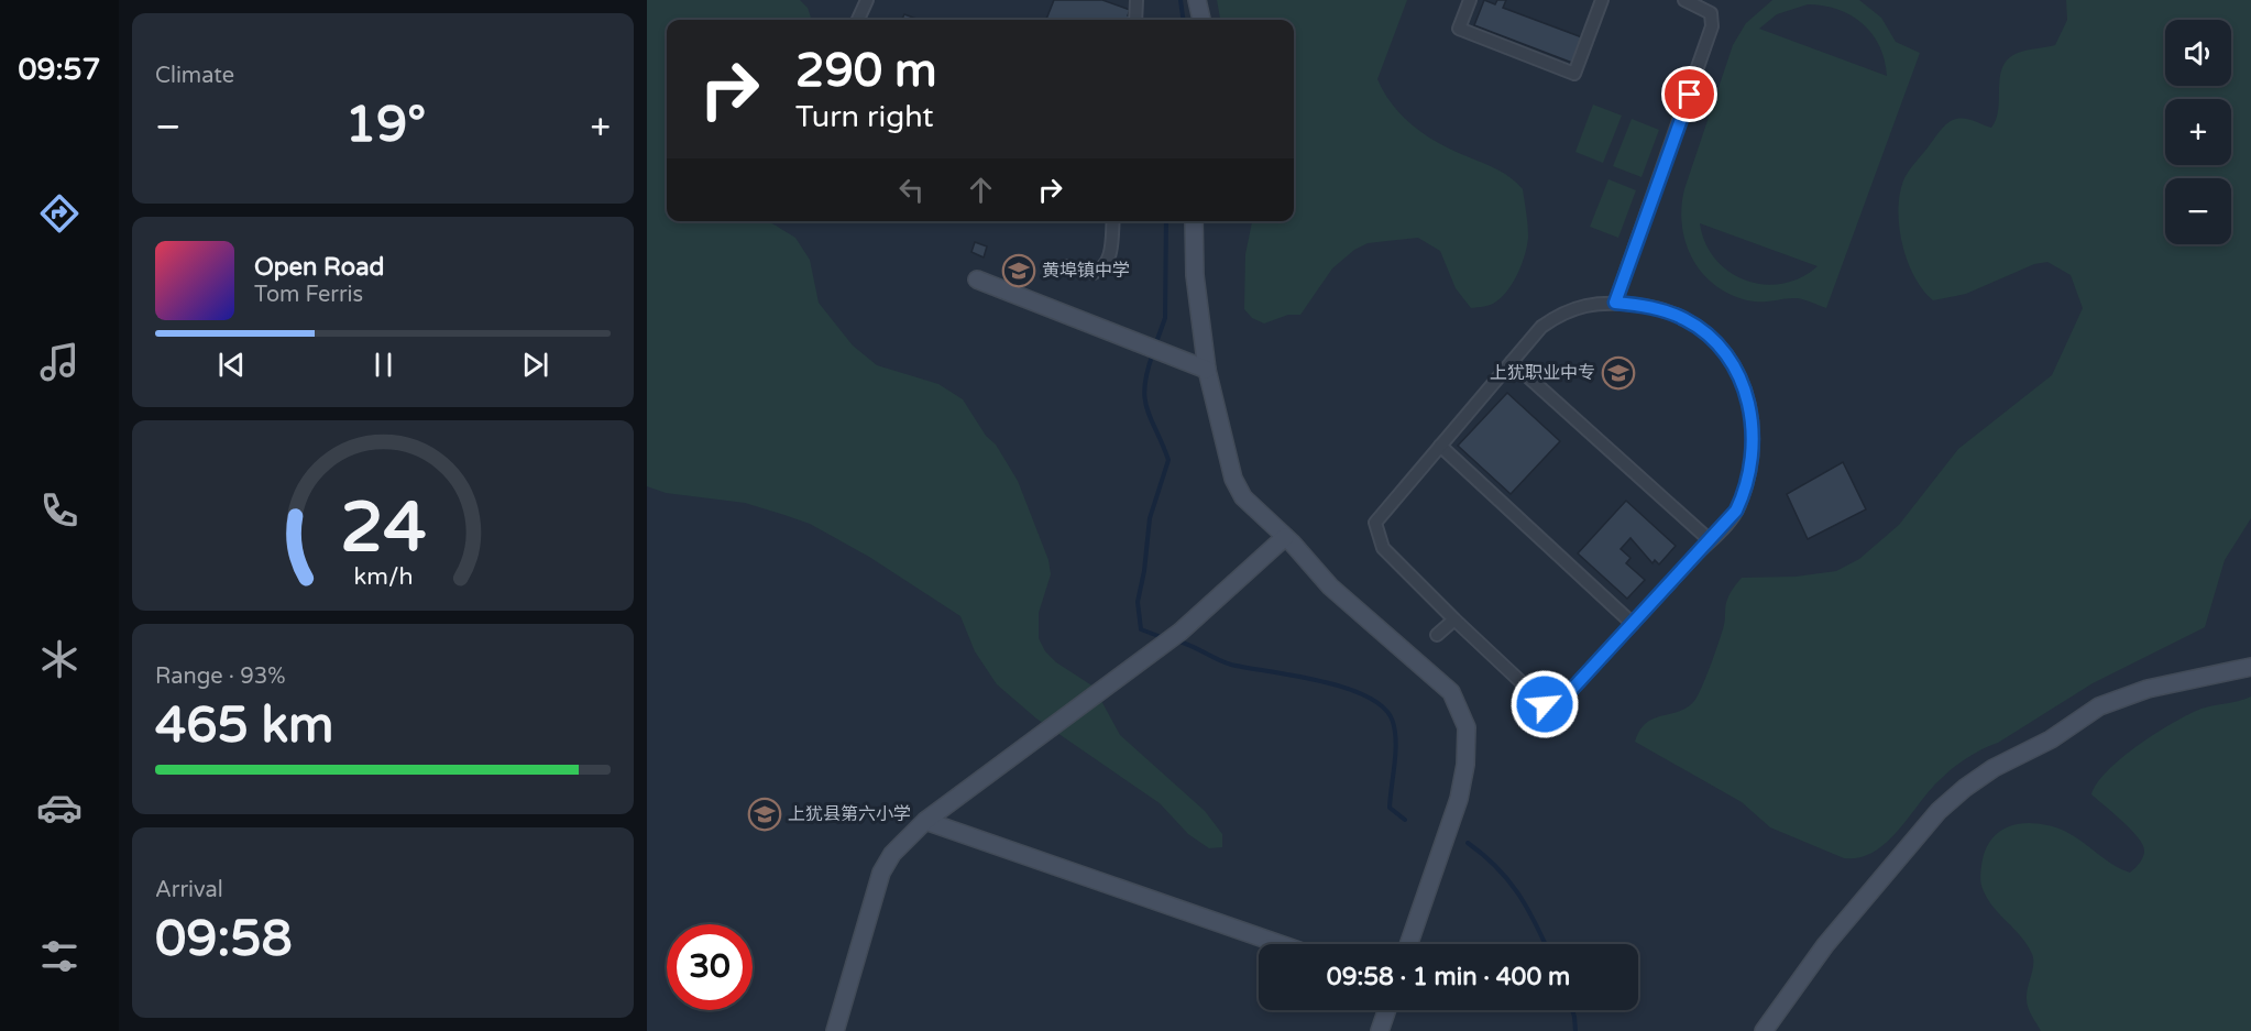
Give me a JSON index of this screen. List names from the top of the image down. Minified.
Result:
{"places":{"school or university":["黄埠镇中学","上犹职业中专","上犹县第六小学"]},"page":{"tabs":"09:57","tile":["Climate",["Range · 93%","465 km"],["Arrival","09:58"]],"map_buttons":["+","−"],"turn":["290 m","Turn right"],"heat":["−","19°","+"],"song":["Open Road","Tom Ferris"],"limit":"30","trip":"09:58 · 1 min · 400 m","gauge":["24","km/h"]}}
